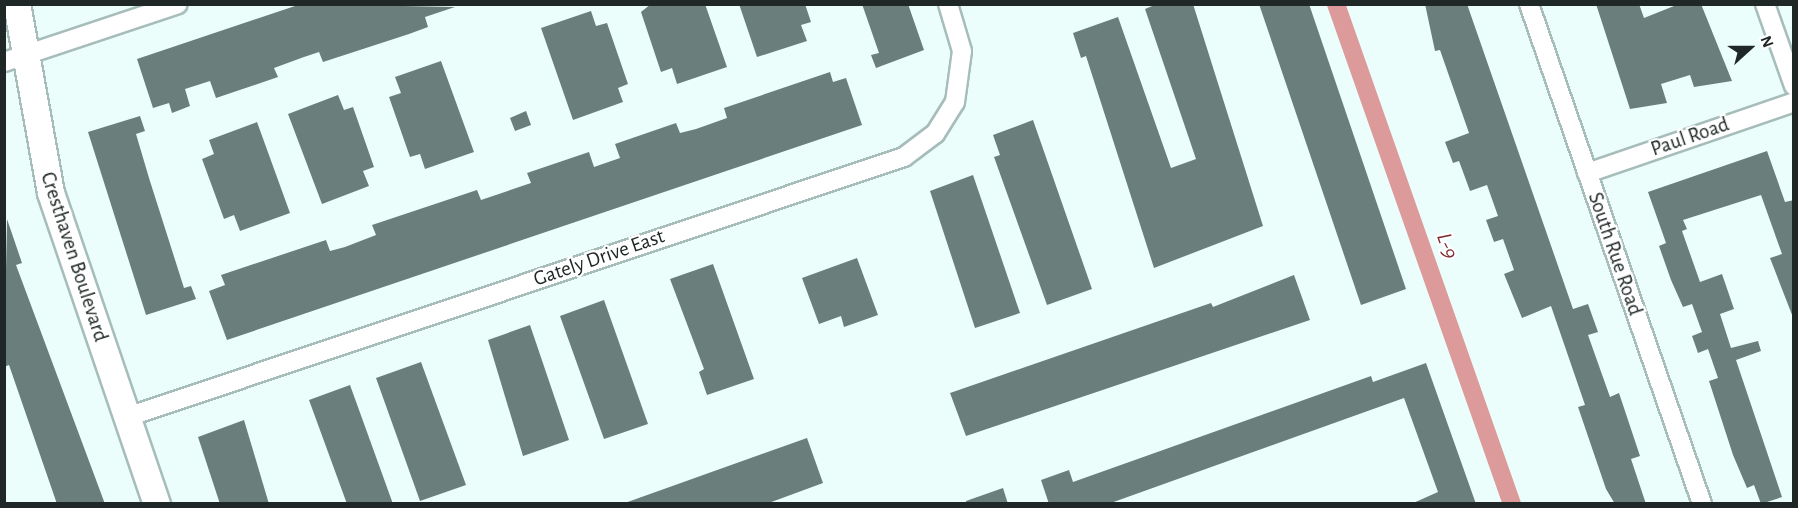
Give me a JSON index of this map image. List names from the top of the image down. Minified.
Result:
{"streets":{"street":["Paul Road","South Rue Road","Cresthaven Boulevard","Gately Drive East"]},"crossings":[["Paul Road","South Rue Road"],["Cresthaven Boulevard","Gately Drive East"]],"water":["L-9"],"north":"right"}
